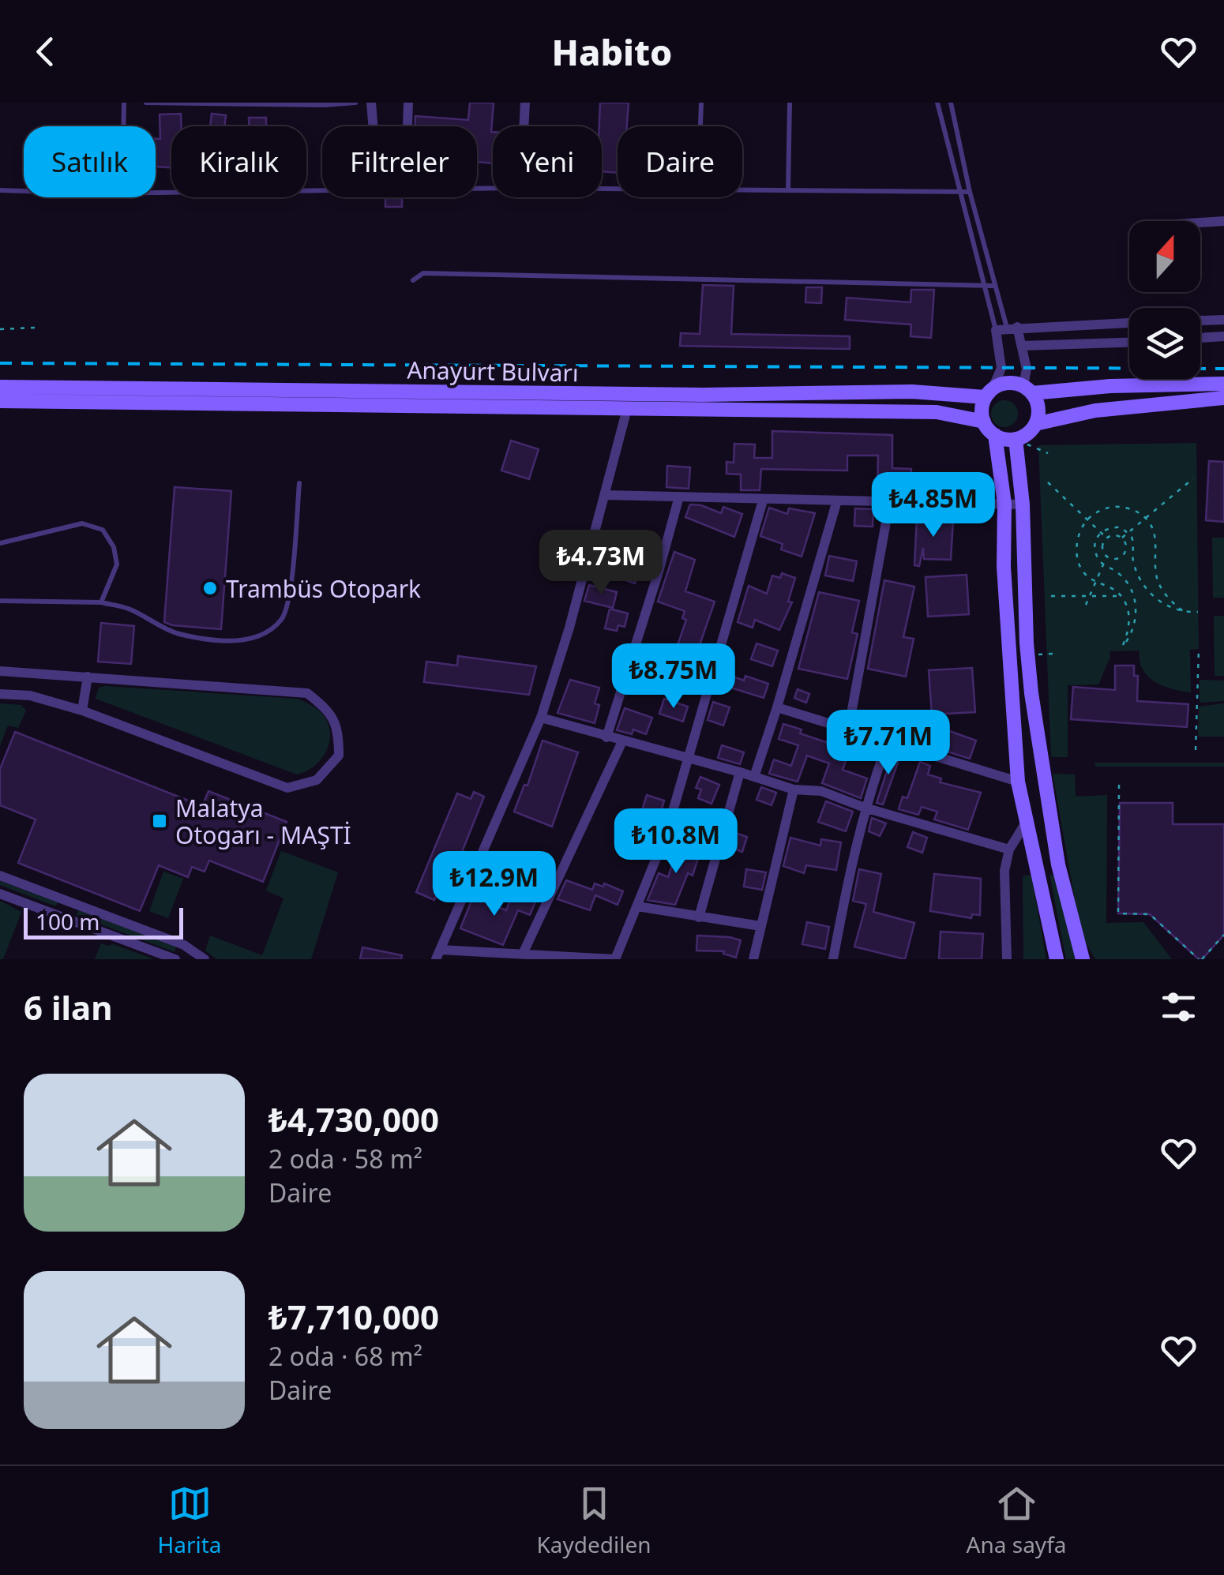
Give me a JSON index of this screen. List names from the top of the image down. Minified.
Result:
{"streets":{"main road":["Anayurt Bulvarı"]},"places":{"other":["Trambüs Otopark"],"transit":["Malatya Otogarı - MAŞTİ"]},"scale_bar":"100 m","north":"top","page":{"header":"Habito","chip":["Satılık","Kiralık","Filtreler","Yeni","Daire"],"price":["₺4.85M","₺4.73M","₺8.75M","₺7.71M","₺10.8M","₺12.9M"],"scale":"100 m","heading":"6 ilan","list":[{"name":"₺4,730,000","note":"2 oda · 58 m² · Daire"},{"name":"₺7,710,000","note":"2 oda · 68 m² · Daire"}],"tabs":["Harita","Kaydedilen","Ana sayfa"]}}
